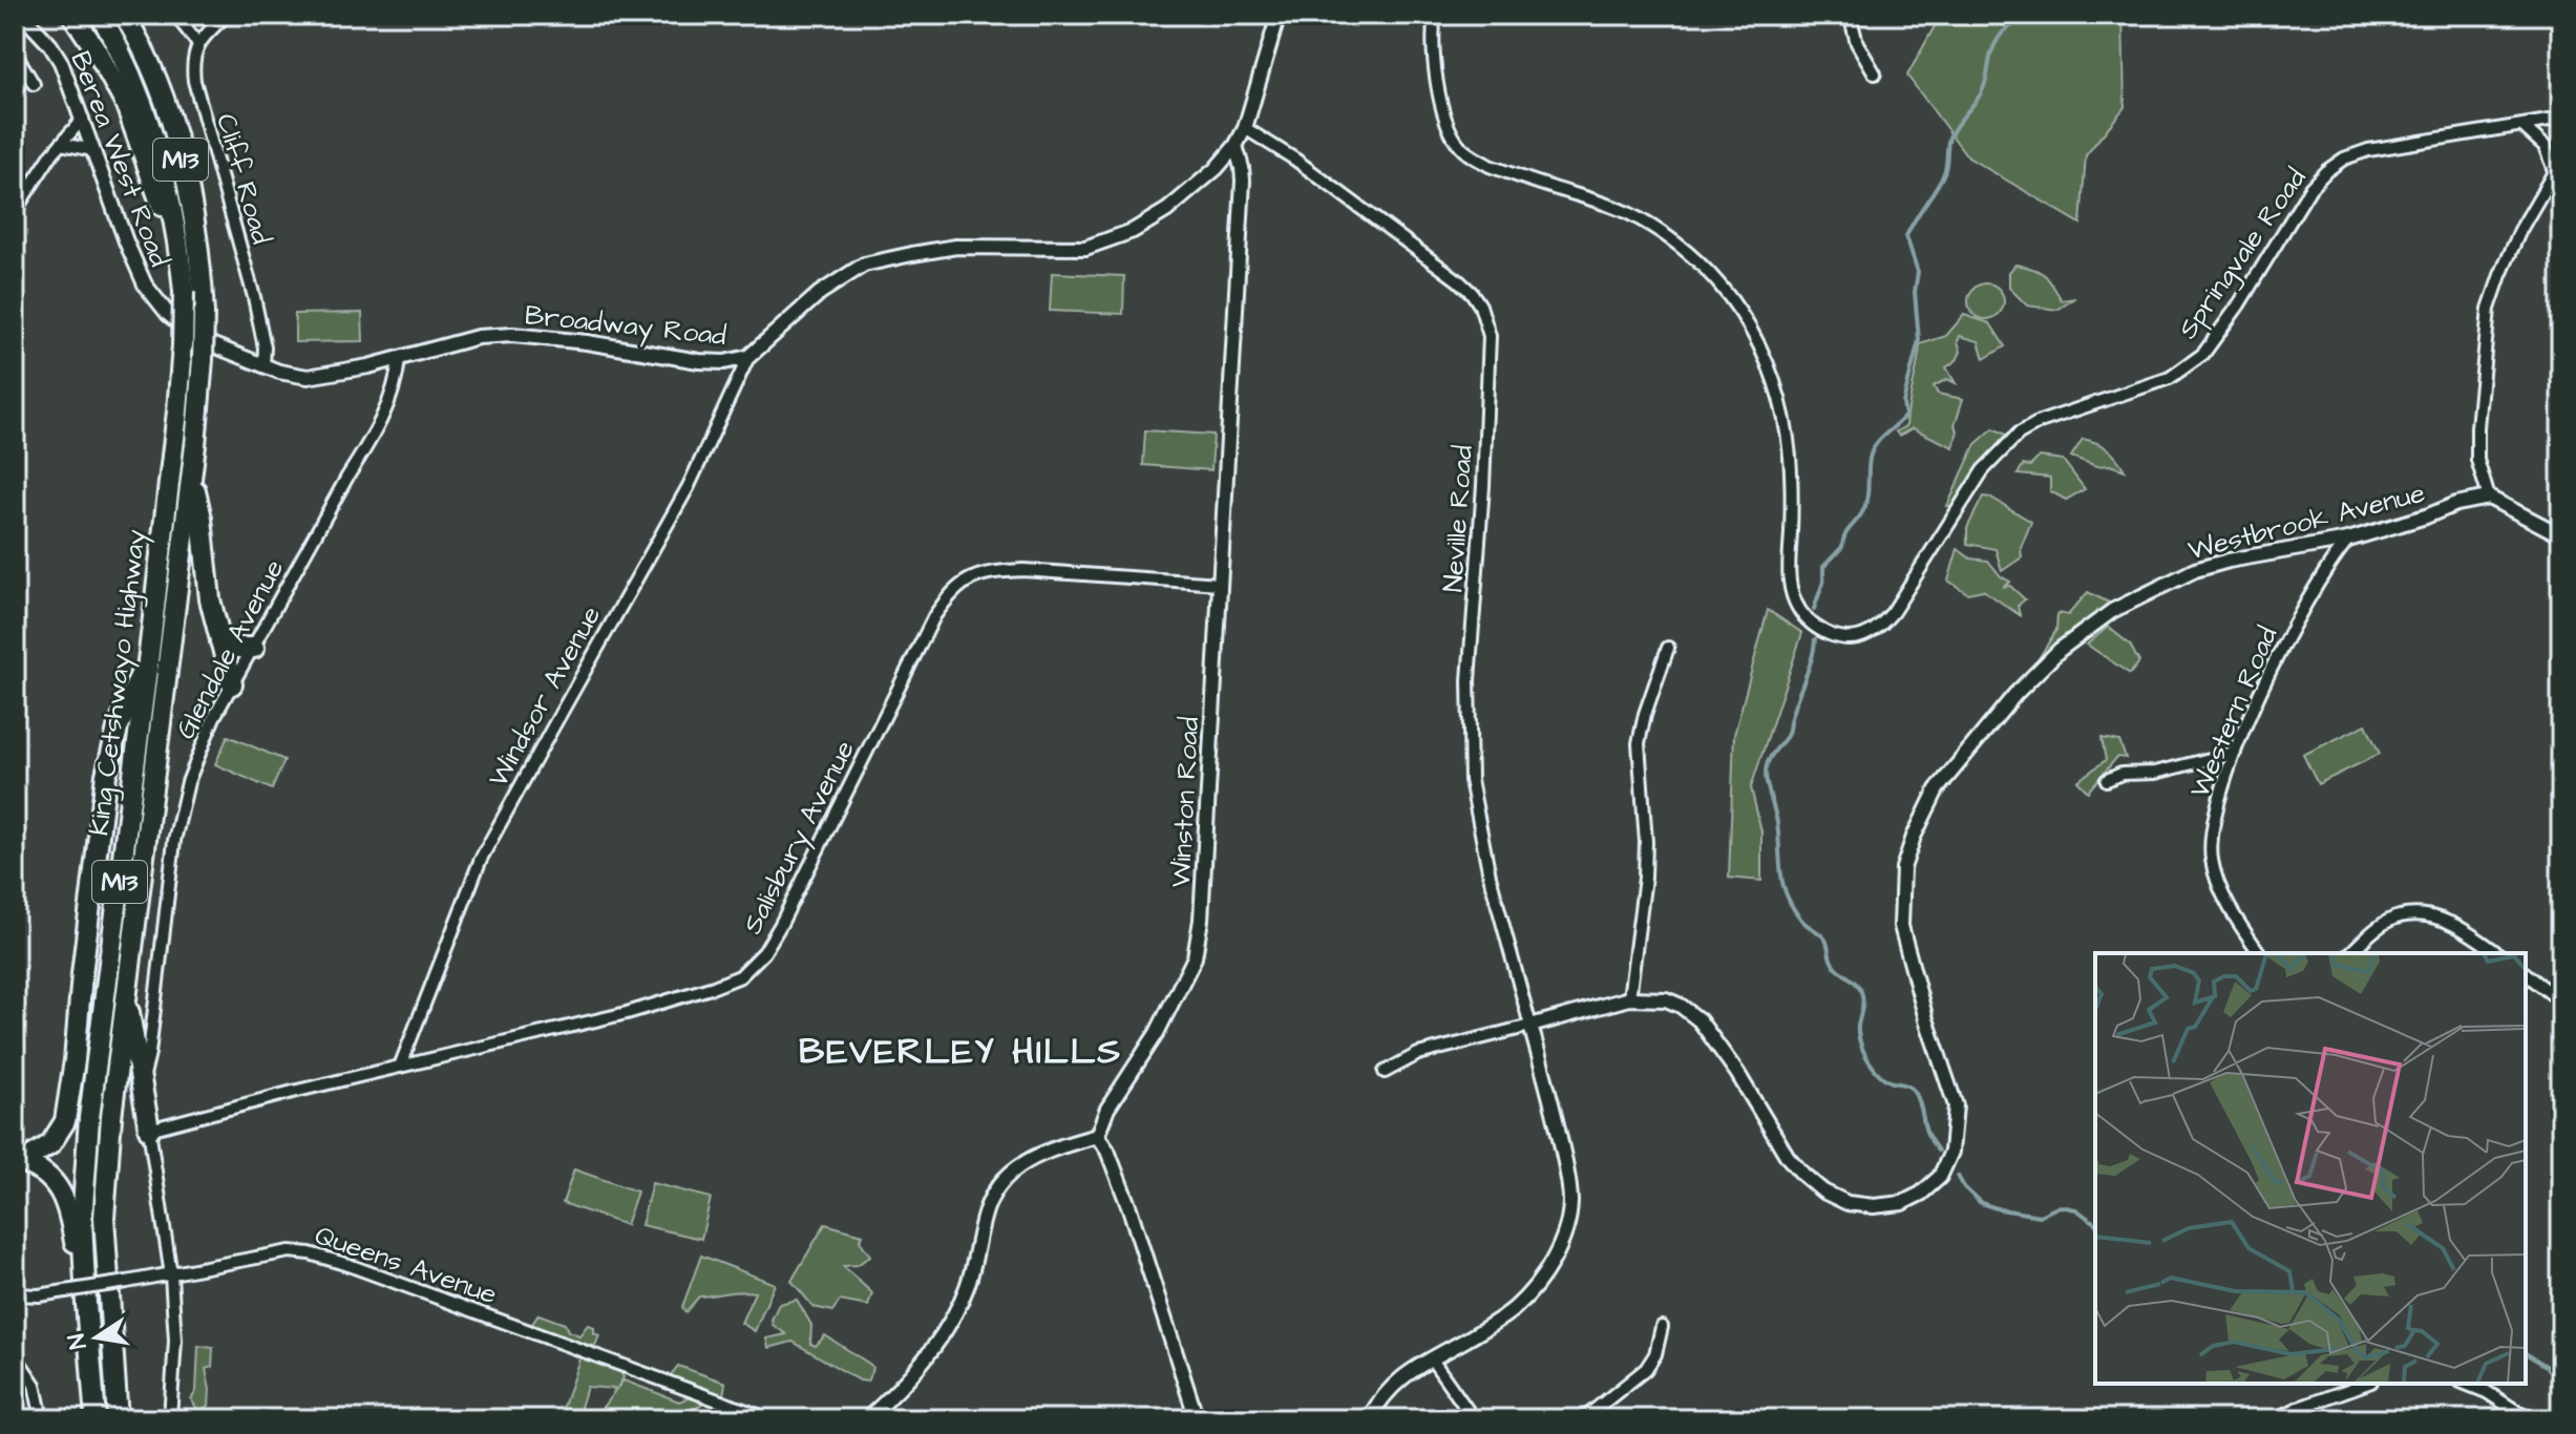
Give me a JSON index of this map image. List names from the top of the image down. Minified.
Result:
{"streets":{"highway":["M13","King Cetshwayo Highway"],"street":["Berea West Road","Cliff Road","Springvale Road","Broadway Road","Neville Road","Westbrook Avenue","Glendale Avenue","Windsor Avenue","Western Road","Winston Road","Salisbury Avenue","Queens Avenue"]},"crossings":[["Berea West Road","Cliff Road"],["Berea West Road","Broadway Road"],["Cliff Road","Broadway Road"],["Broadway Road","Neville Road"],["Broadway Road","Glendale Avenue"],["Broadway Road","Windsor Avenue"],["Broadway Road","Winston Road"],["Neville Road","Westbrook Avenue"],["Westbrook Avenue","Western Road"],["Windsor Avenue","Salisbury Avenue"],["Winston Road","Salisbury Avenue"]],"districts":["BEVERLEY HILLS"],"north":"left"}
